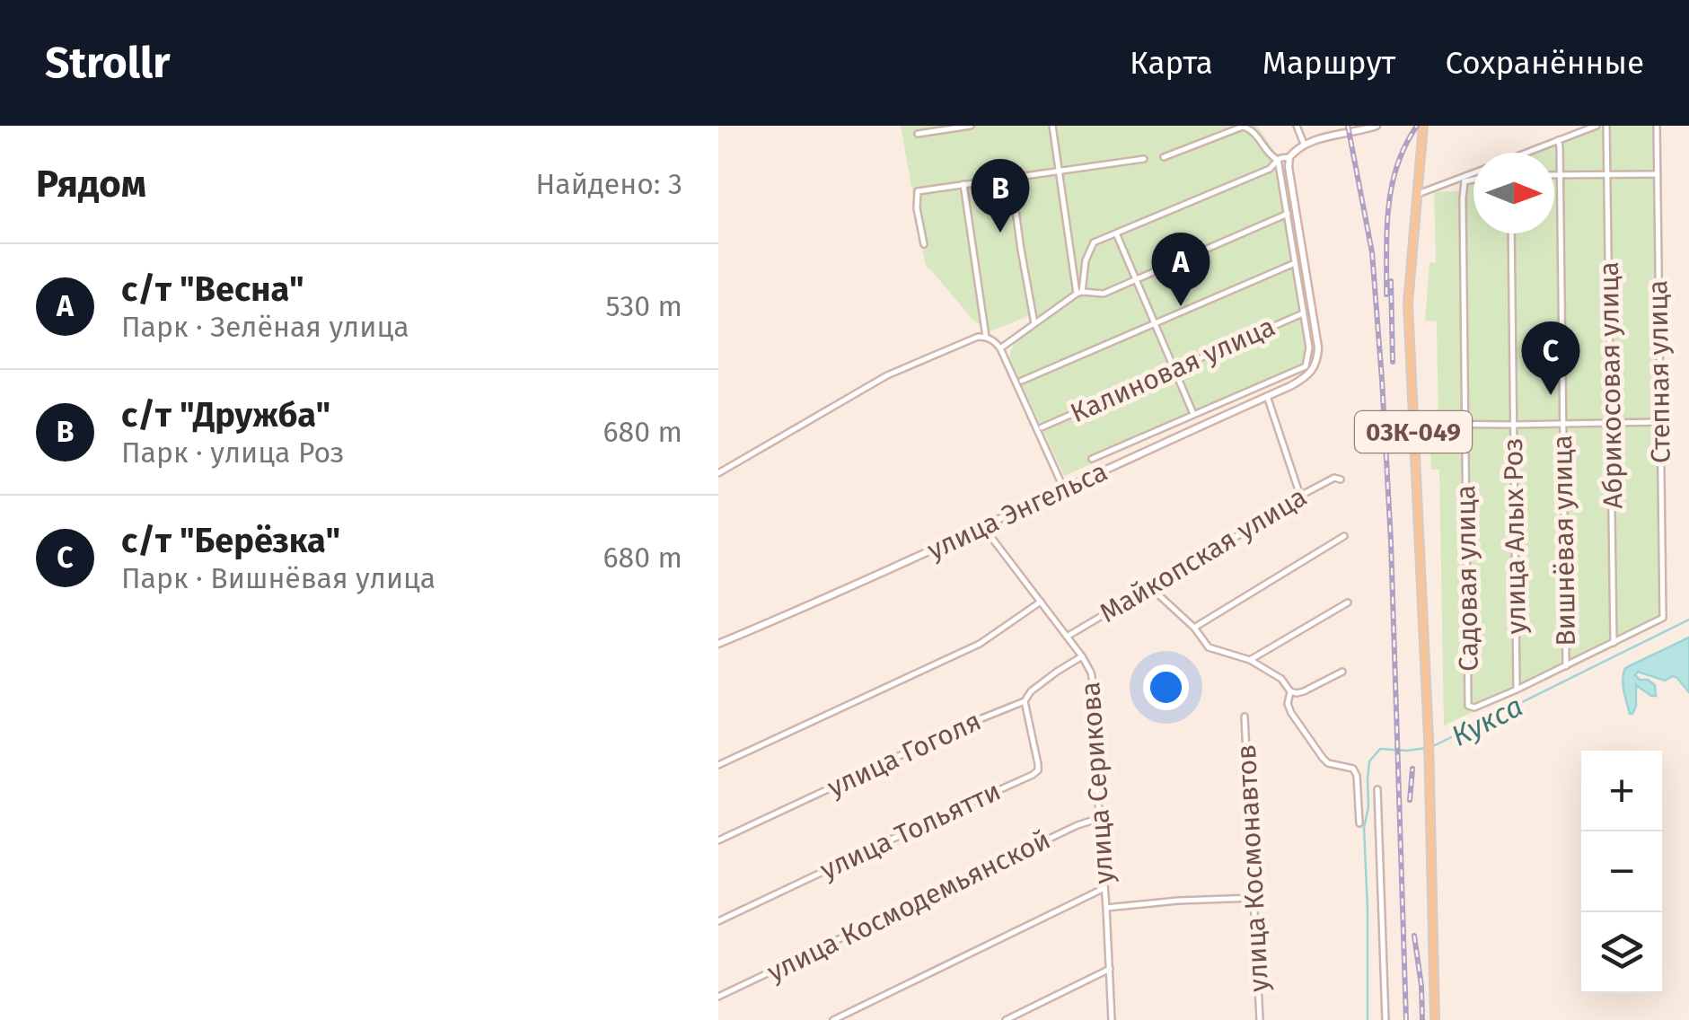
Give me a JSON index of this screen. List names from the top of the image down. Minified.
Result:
{"streets":{"main road":["03К-049"],"street":["Калиновая улица","Степная улица","Абрикосовая улица","улица Энгельса","улица Алых Роз","Вишнёвая улица","Майкопская улица","Садовая улица","улица Гоголя","улица Серикова","улица Тольятти","улица Космонавтов","улица Космодемьянской"]},"crossings":[["Степная улица","Абрикосовая улица"],["улица Энгельса","улица Серикова"],["улица Алых Роз","Садовая улица"],["Майкопская улица","улица Серикова"],["улица Гоголя","улица Серикова"],["улица Гоголя","улица Тольятти"],["улица Серикова","улица Космодемьянской"]],"water":["Кукса"],"north":"right","page":{"header":"Strollr","nav":["Карта","Маршрут","Сохранённые"],"heading":["Рядом","Найдено: 3"],"pins":["B","A","C"],"list":[{"mark":"A","name":"с/т \"Весна\"","note":"Парк · Зелёная улица","value":"530 m"},{"mark":"B","name":"с/т \"Дружба\"","note":"Парк · улица Роз","value":"680 m"},{"mark":"C","name":"с/т \"Берёзка\"","note":"Парк · Вишнёвая улица","value":"680 m"}],"map_buttons":["+","−"]}}
